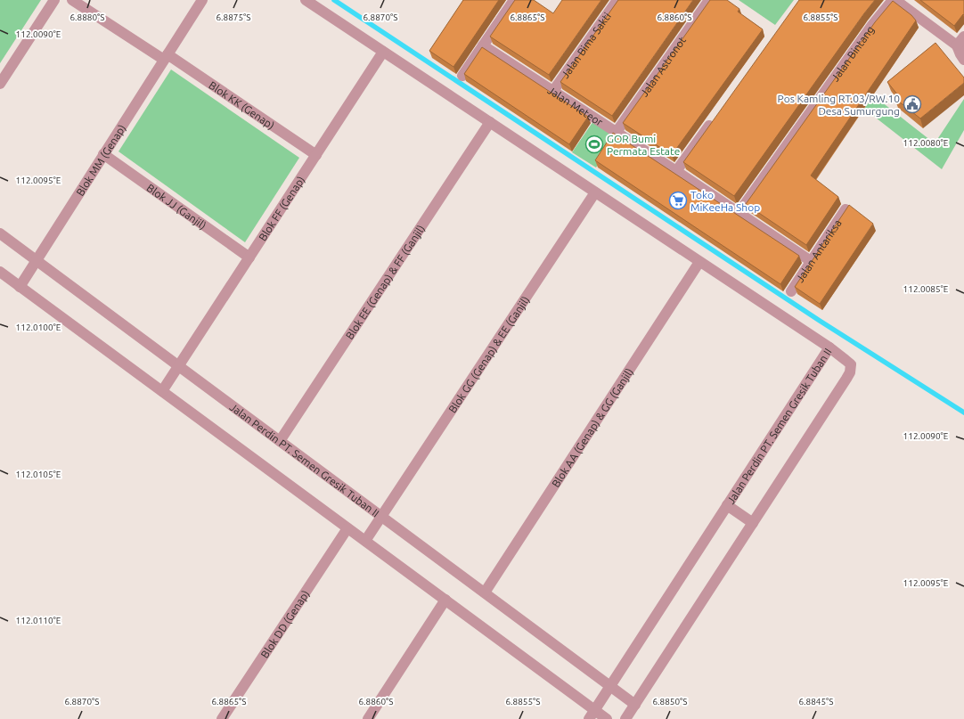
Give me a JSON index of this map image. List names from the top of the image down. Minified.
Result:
{"streets":{"street":["Jalan Bima Sakti","Jalan Bintang","Jalan Astronot","Blok KK (Genap)","Jalan Meteor","Blok MM (Genap)","Blok JJ (Ganjil)","Blok FF (Genap)","Jalan Antariksa","Blok EE (Genap) & FF (Ganjil)","Blok GG (Genap) & EE (Ganjil)","Blok AA (Genap) & GG (Ganjil)","Jalan Perdin PT. Semen Gresik Tuban II","Blok DD (Genap)"]},"crossings":[["Jalan Bima Sakti","Jalan Meteor"],["Jalan Bintang","Jalan Meteor"],["Jalan Astronot","Jalan Meteor"],["Blok KK (Genap)","Blok MM (Genap)"],["Blok KK (Genap)","Blok FF (Genap)"],["Jalan Meteor","Jalan Antariksa"],["Blok MM (Genap)","Blok JJ (Ganjil)"],["Blok MM (Genap)","Jalan Perdin PT. Semen Gresik Tuban II"],["Blok JJ (Ganjil)","Blok FF (Genap)"],["Blok FF (Genap)","Jalan Perdin PT. Semen Gresik Tuban II"],["Blok EE (Genap) & FF (Ganjil)","Jalan Perdin PT. Semen Gresik Tuban II"],["Blok GG (Genap) & EE (Ganjil)","Jalan Perdin PT. Semen Gresik Tuban II"],["Blok AA (Genap) & GG (Ganjil)","Jalan Perdin PT. Semen Gresik Tuban II"]],"places":{"public building":["Pos Kamling RT.03/RW.10 Desa Sumurgung"],"sports":["GOR Bumi Permata Estate"],"supermarket":["Toko MiKeeHa Shop"]},"coordinates":["6.8880°S","6.8875°S","6.8870°S","6.8865°S","6.8860°S","6.8855°S","112.0090°E","112.0080°E","112.0095°E","112.0085°E","112.0100°E","112.0105°E","112.0110°E","6.8850°S","6.8845°S"]}
